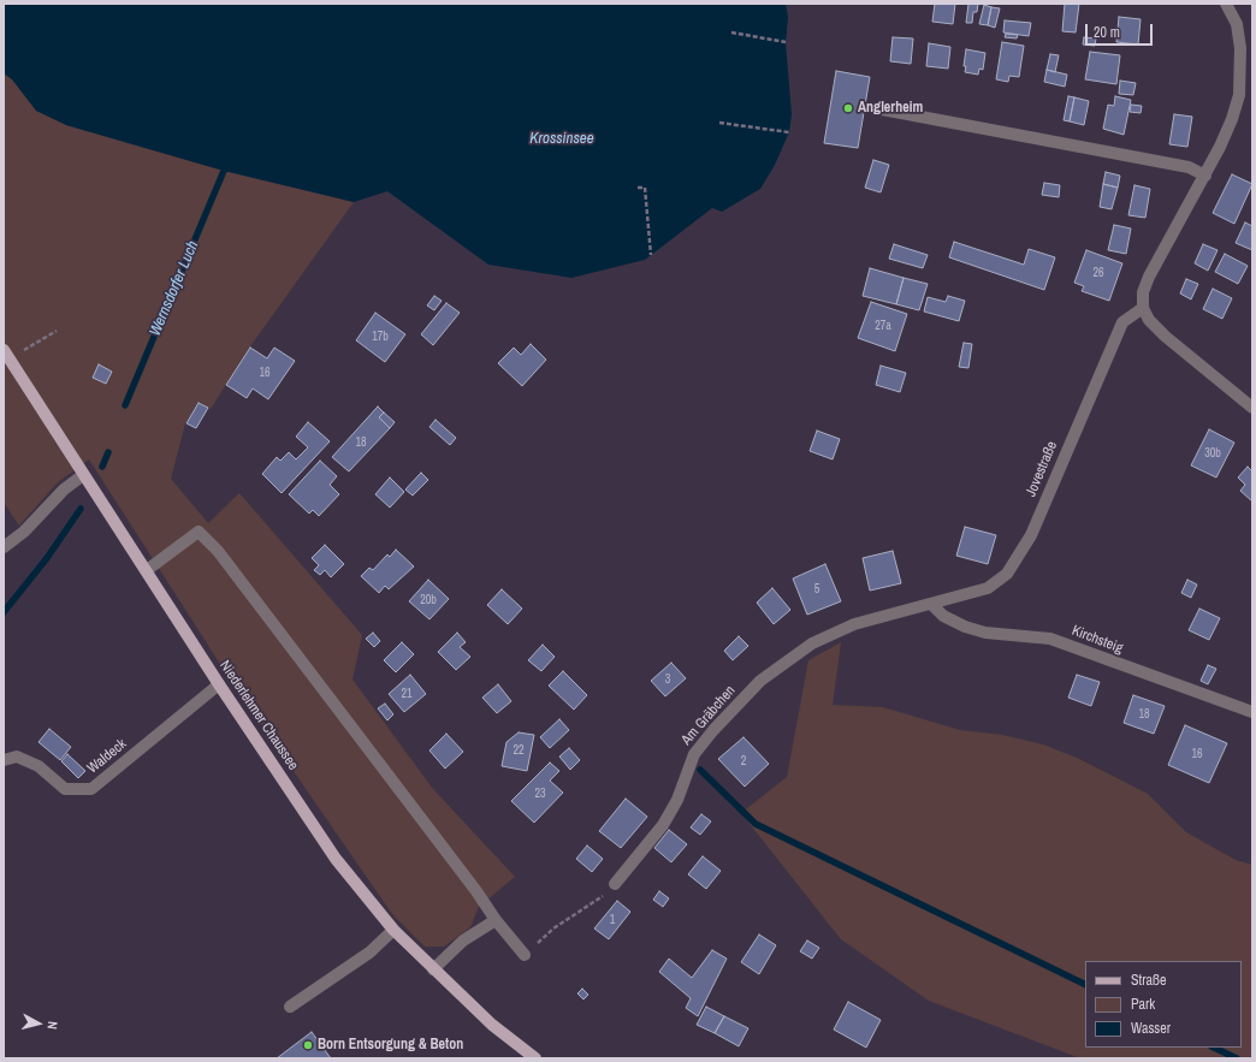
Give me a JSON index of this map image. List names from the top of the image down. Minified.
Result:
{"streets":{"main road":["Niederlehmer Chaussee"],"street":["Jovestraße","Kirchsteig","Am Gräbchen","Waldeck"]},"crossings":[["Jovestraße","Kirchsteig"],["Jovestraße","Am Gräbchen"],["Kirchsteig","Am Gräbchen"],["Niederlehmer Chaussee","Waldeck"]],"water":["Krossinsee","Wernsdorfer Luch"],"places":["Anglerheim","Born Entsorgung & Beton"],"house_numbers":["26","27a","17b","16","18","30b","5","20b","3","21","18","22","16","2","23","1"],"legend":["Straße","Park","Wasser"],"scale_bar":"20 m","north":"right"}
